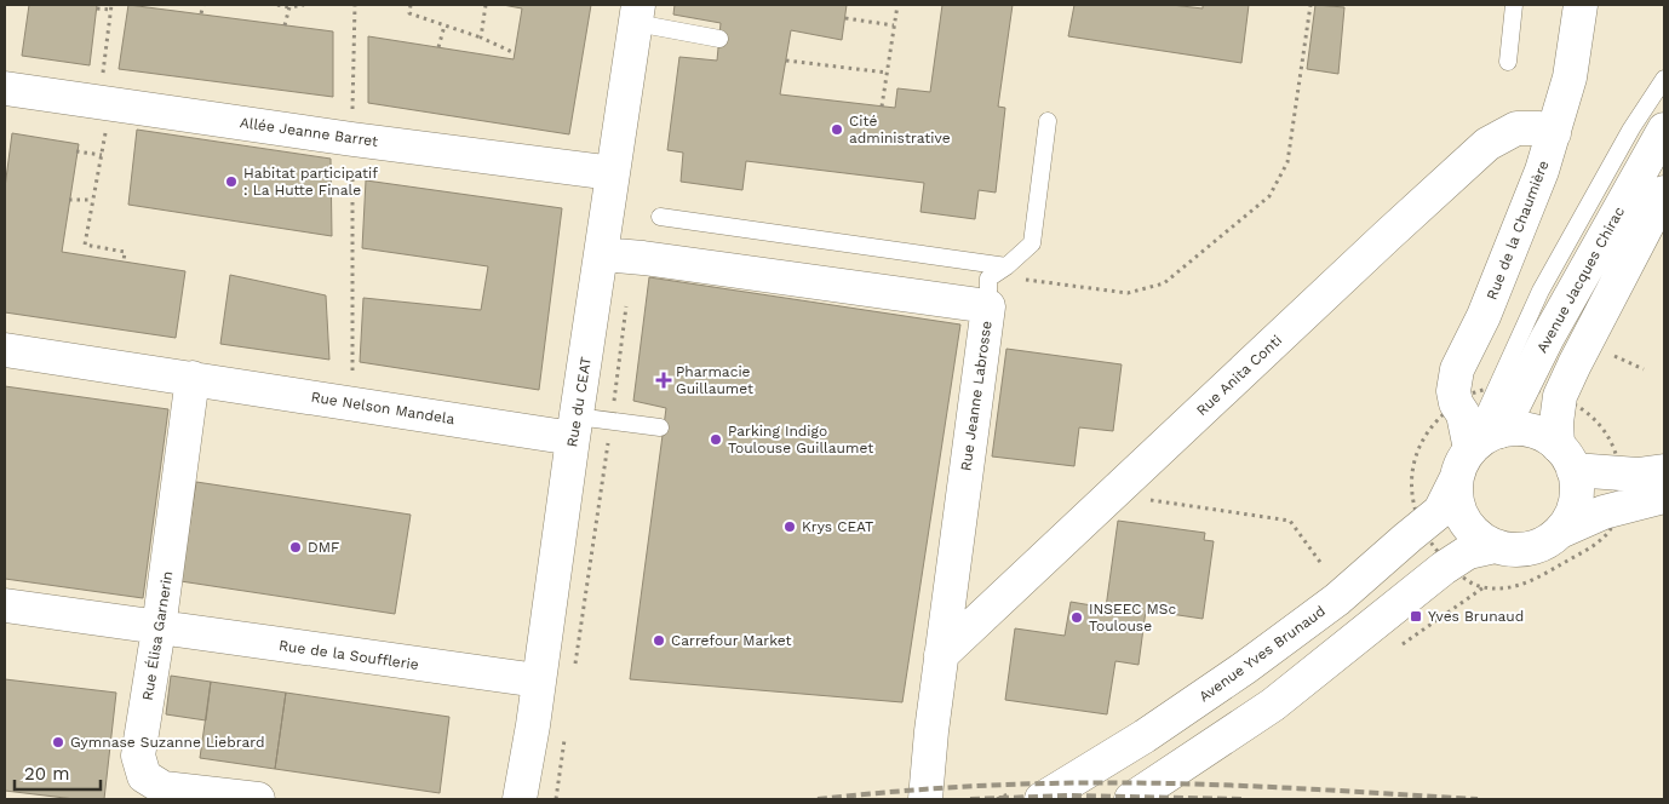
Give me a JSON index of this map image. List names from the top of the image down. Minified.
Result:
{"streets":{"street":["Allée Jeanne Barret","Rue de la Chaumière","Avenue Jacques Chirac","Rue Anita Conti","Rue Jeanne Labrosse","Rue du CEAT","Rue Nelson Mandela","Rue Élisa Garnerin","Avenue Yves Brunaud","Rue de la Soufflerie"]},"crossings":[["Allée Jeanne Barret","Rue du CEAT"],["Rue de la Chaumière","Avenue Jacques Chirac"],["Rue de la Chaumière","Rue Anita Conti"],["Rue de la Chaumière","Avenue Yves Brunaud"],["Avenue Jacques Chirac","Avenue Yves Brunaud"],["Rue Anita Conti","Rue Jeanne Labrosse"],["Rue Jeanne Labrosse","Rue du CEAT"],["Rue du CEAT","Rue Nelson Mandela"],["Rue du CEAT","Rue de la Soufflerie"],["Rue Nelson Mandela","Rue Élisa Garnerin"],["Rue Élisa Garnerin","Rue de la Soufflerie"]],"places":{"other":["Cité administrative","Habitat participatif : La Hutte Finale","Parking Indigo Toulouse Guillaumet","Krys CEAT","DMF","INSEEC MSc Toulouse","Carrefour Market","Gymnase Suzanne Liebrard"],"health":["Pharmacie Guillaumet"],"transit":["Yves Brunaud"]},"scale_bar":"20 m"}
